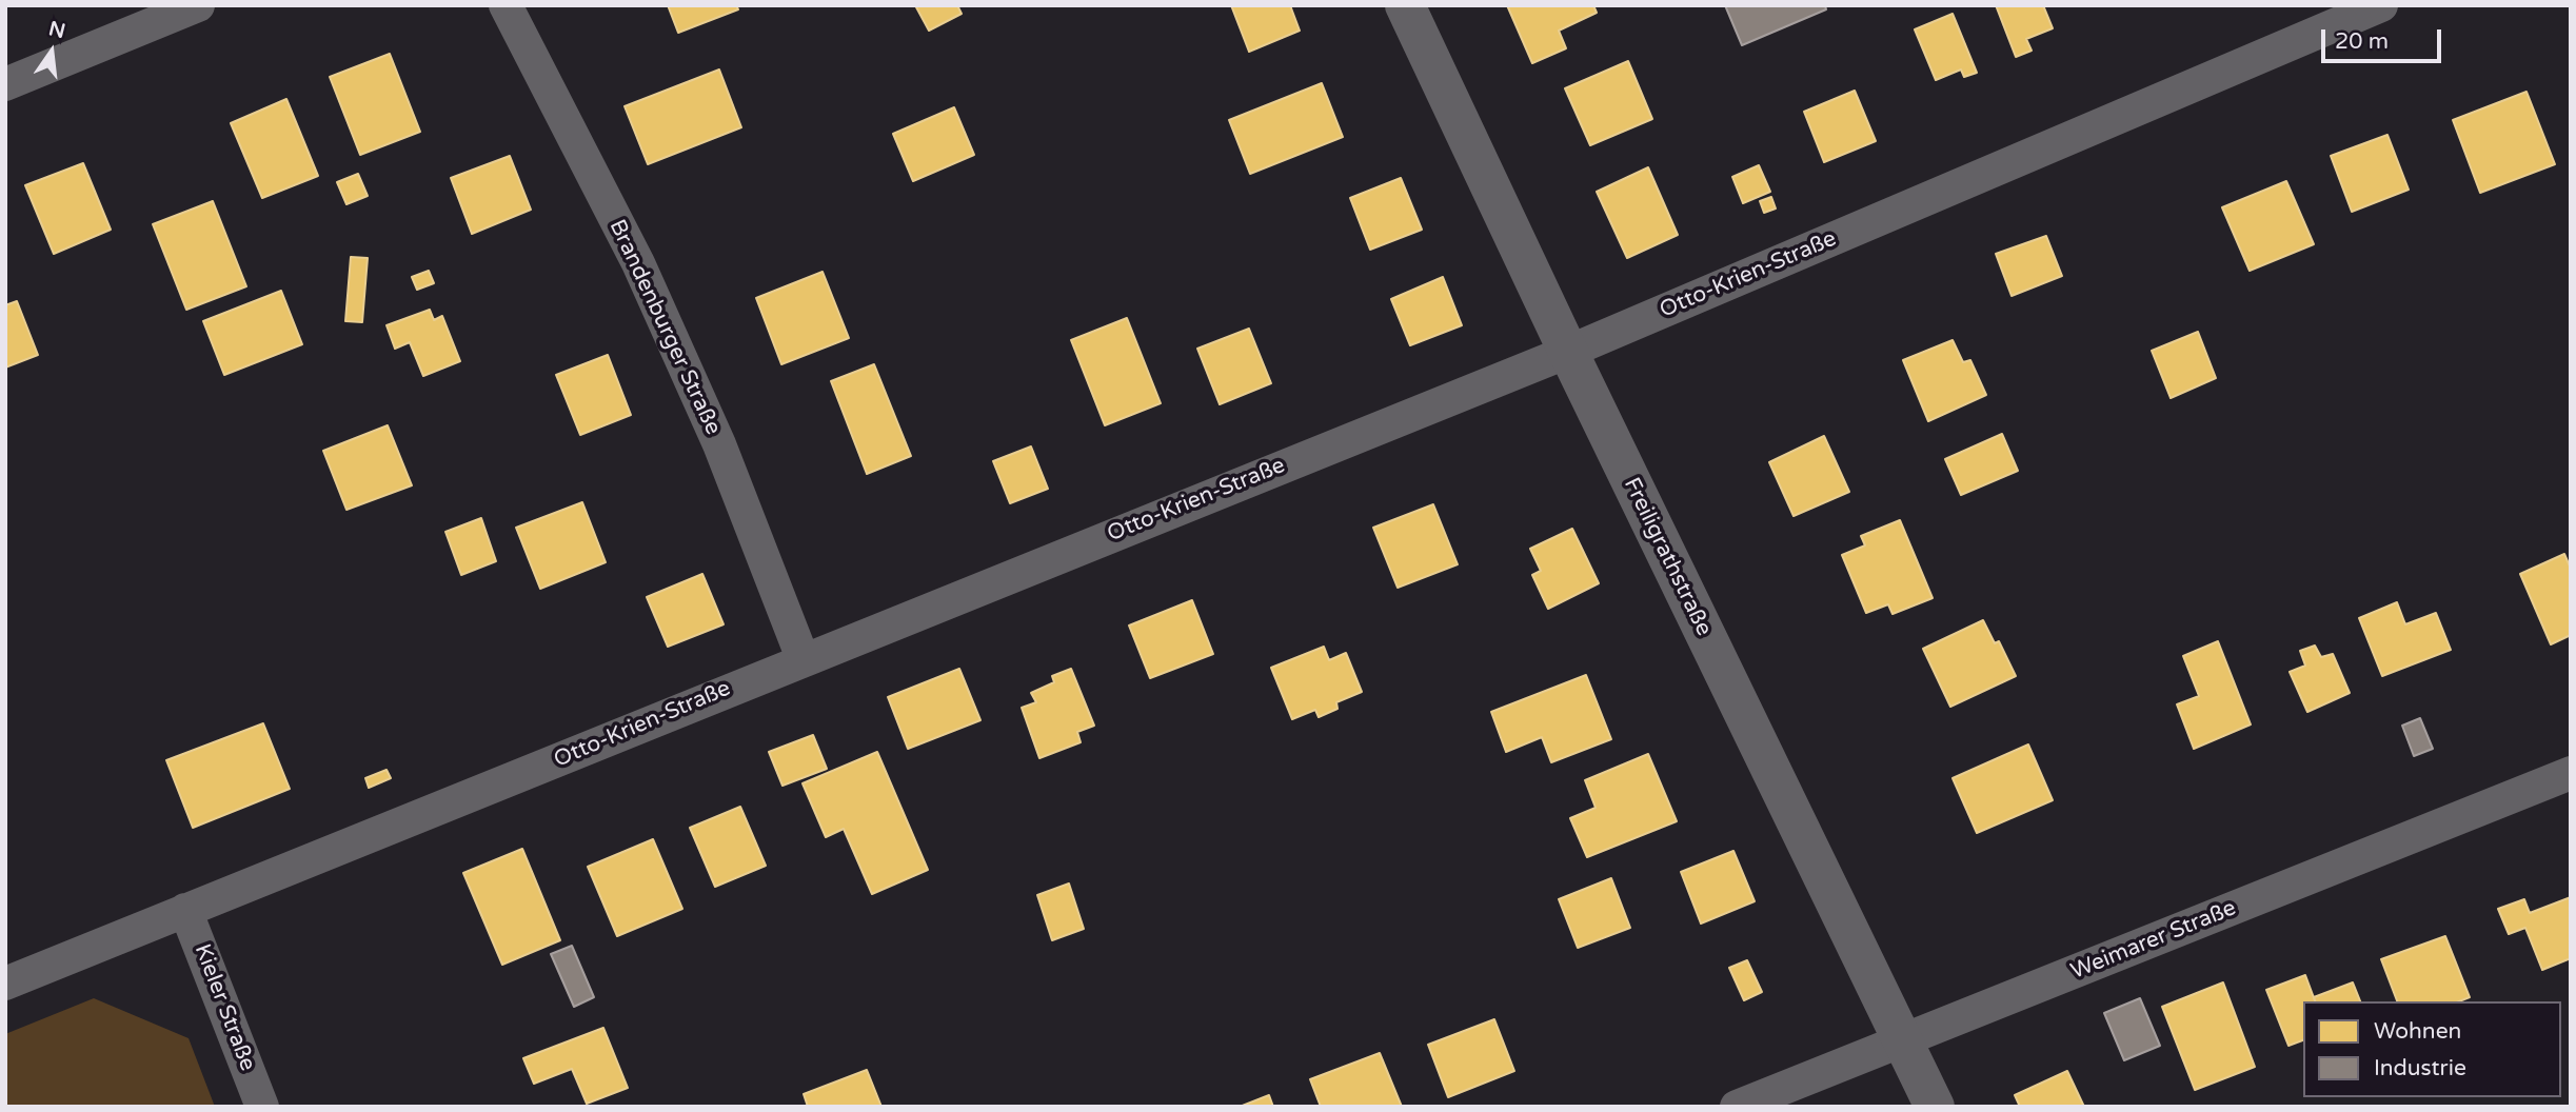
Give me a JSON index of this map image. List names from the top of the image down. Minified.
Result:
{"streets":{"street":["Otto-Krien-Straße","Brandenburger Straße","Freiligrathstraße","Weimarer Straße","Kieler Straße"]},"crossings":[["Otto-Krien-Straße","Brandenburger Straße"],["Otto-Krien-Straße","Freiligrathstraße"],["Otto-Krien-Straße","Kieler Straße"],["Freiligrathstraße","Weimarer Straße"]],"legend":["Wohnen","Industrie"],"scale_bar":"20 m","north":"top"}
